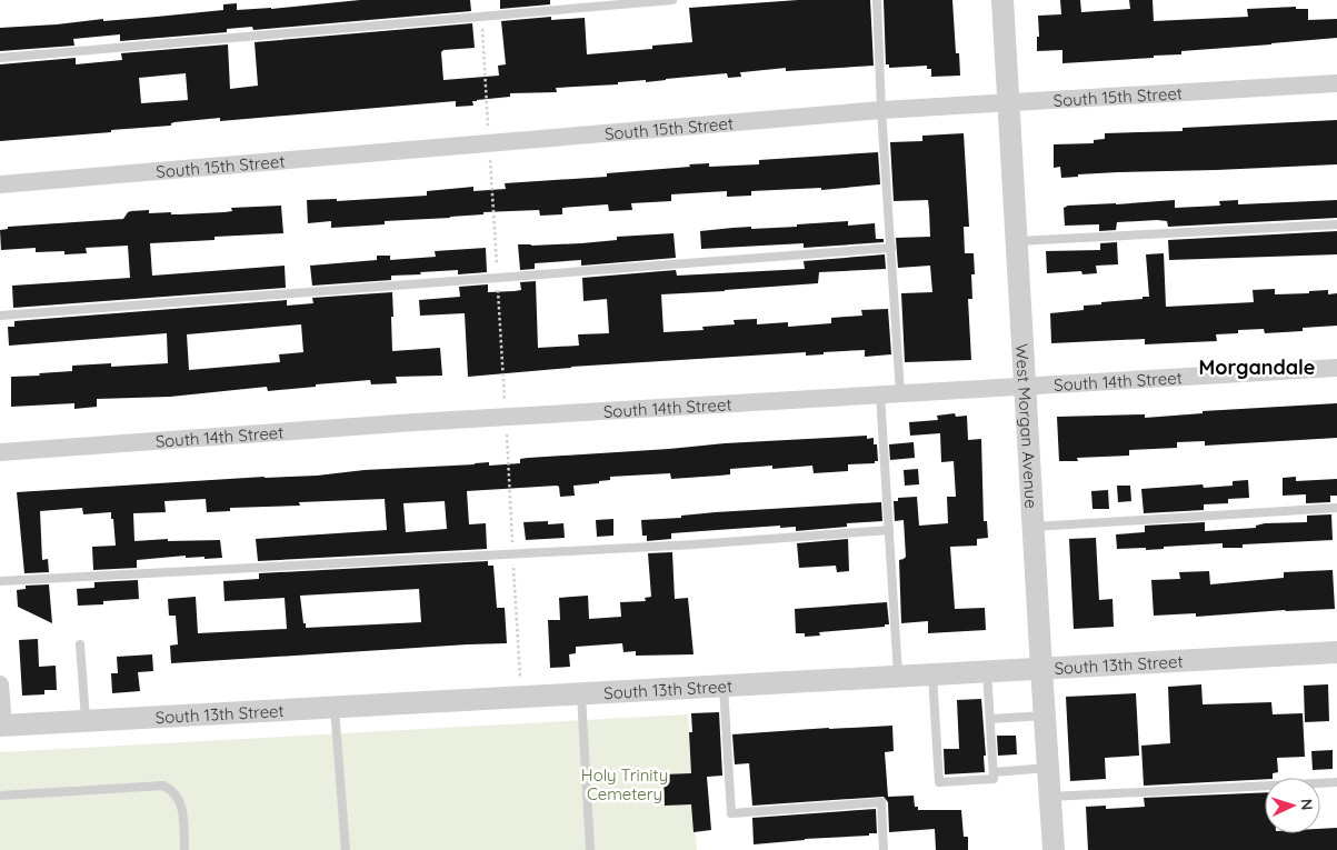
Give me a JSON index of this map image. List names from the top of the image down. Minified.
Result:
{"streets":{"street":["South 15th Street","South 14th Street","West Morgan Avenue","South 13th Street"]},"crossings":[["South 15th Street","West Morgan Avenue"],["South 14th Street","West Morgan Avenue"],["West Morgan Avenue","South 13th Street"]],"districts":["Morgandale"],"parks":["Holy Trinity Cemetery"],"north":"right"}
